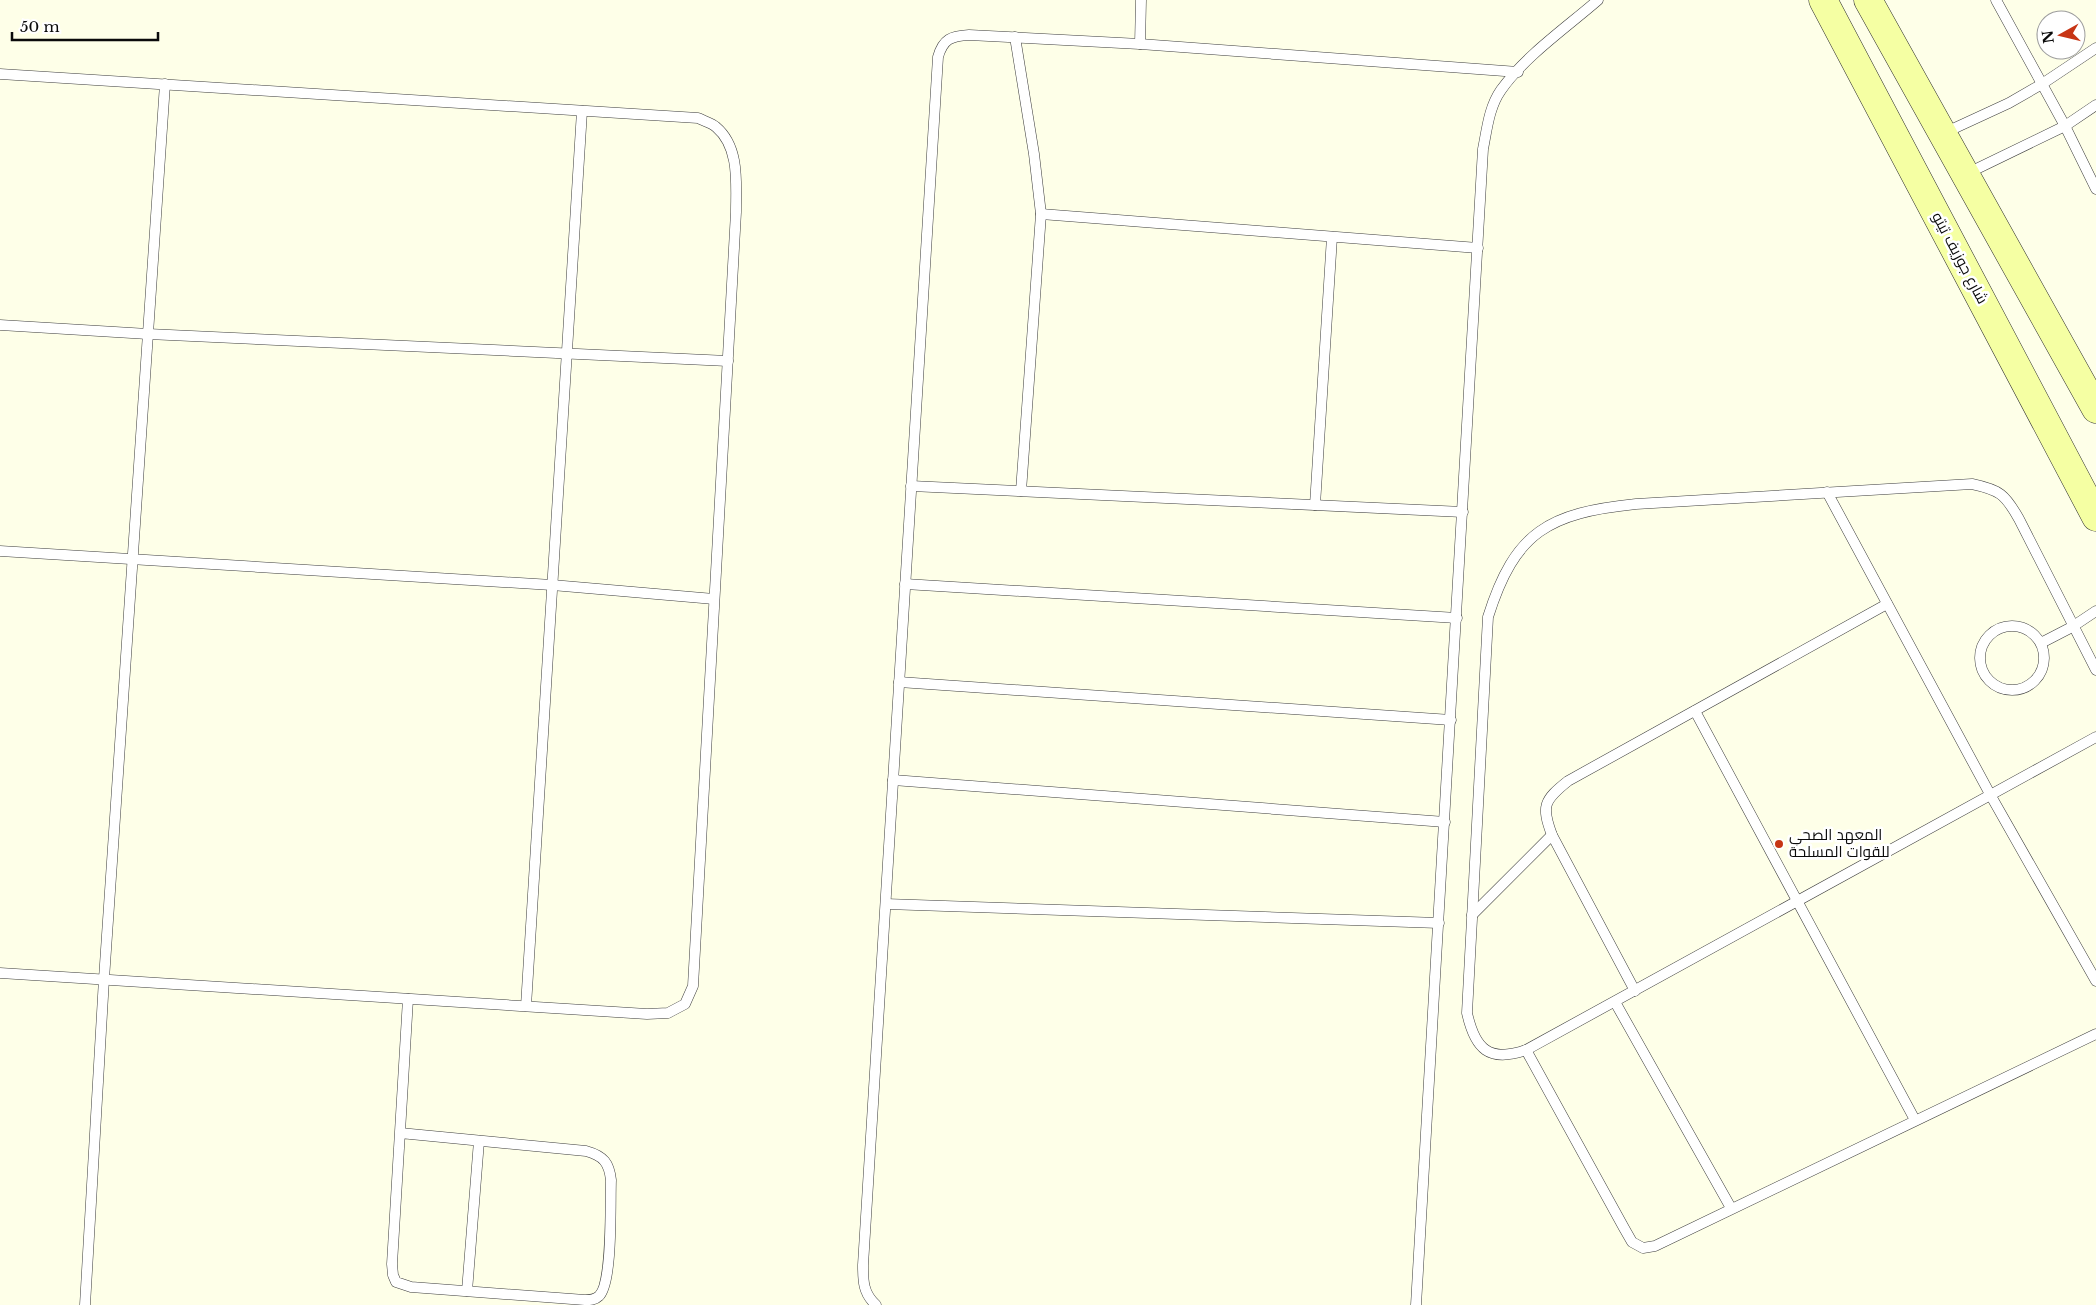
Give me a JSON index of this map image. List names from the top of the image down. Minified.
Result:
{"streets":{"main road":["شارع جوزيف تيتو"]},"places":["المعهد الصحي للقوات المسلحة"],"scale_bar":"50 m","north":"left"}
